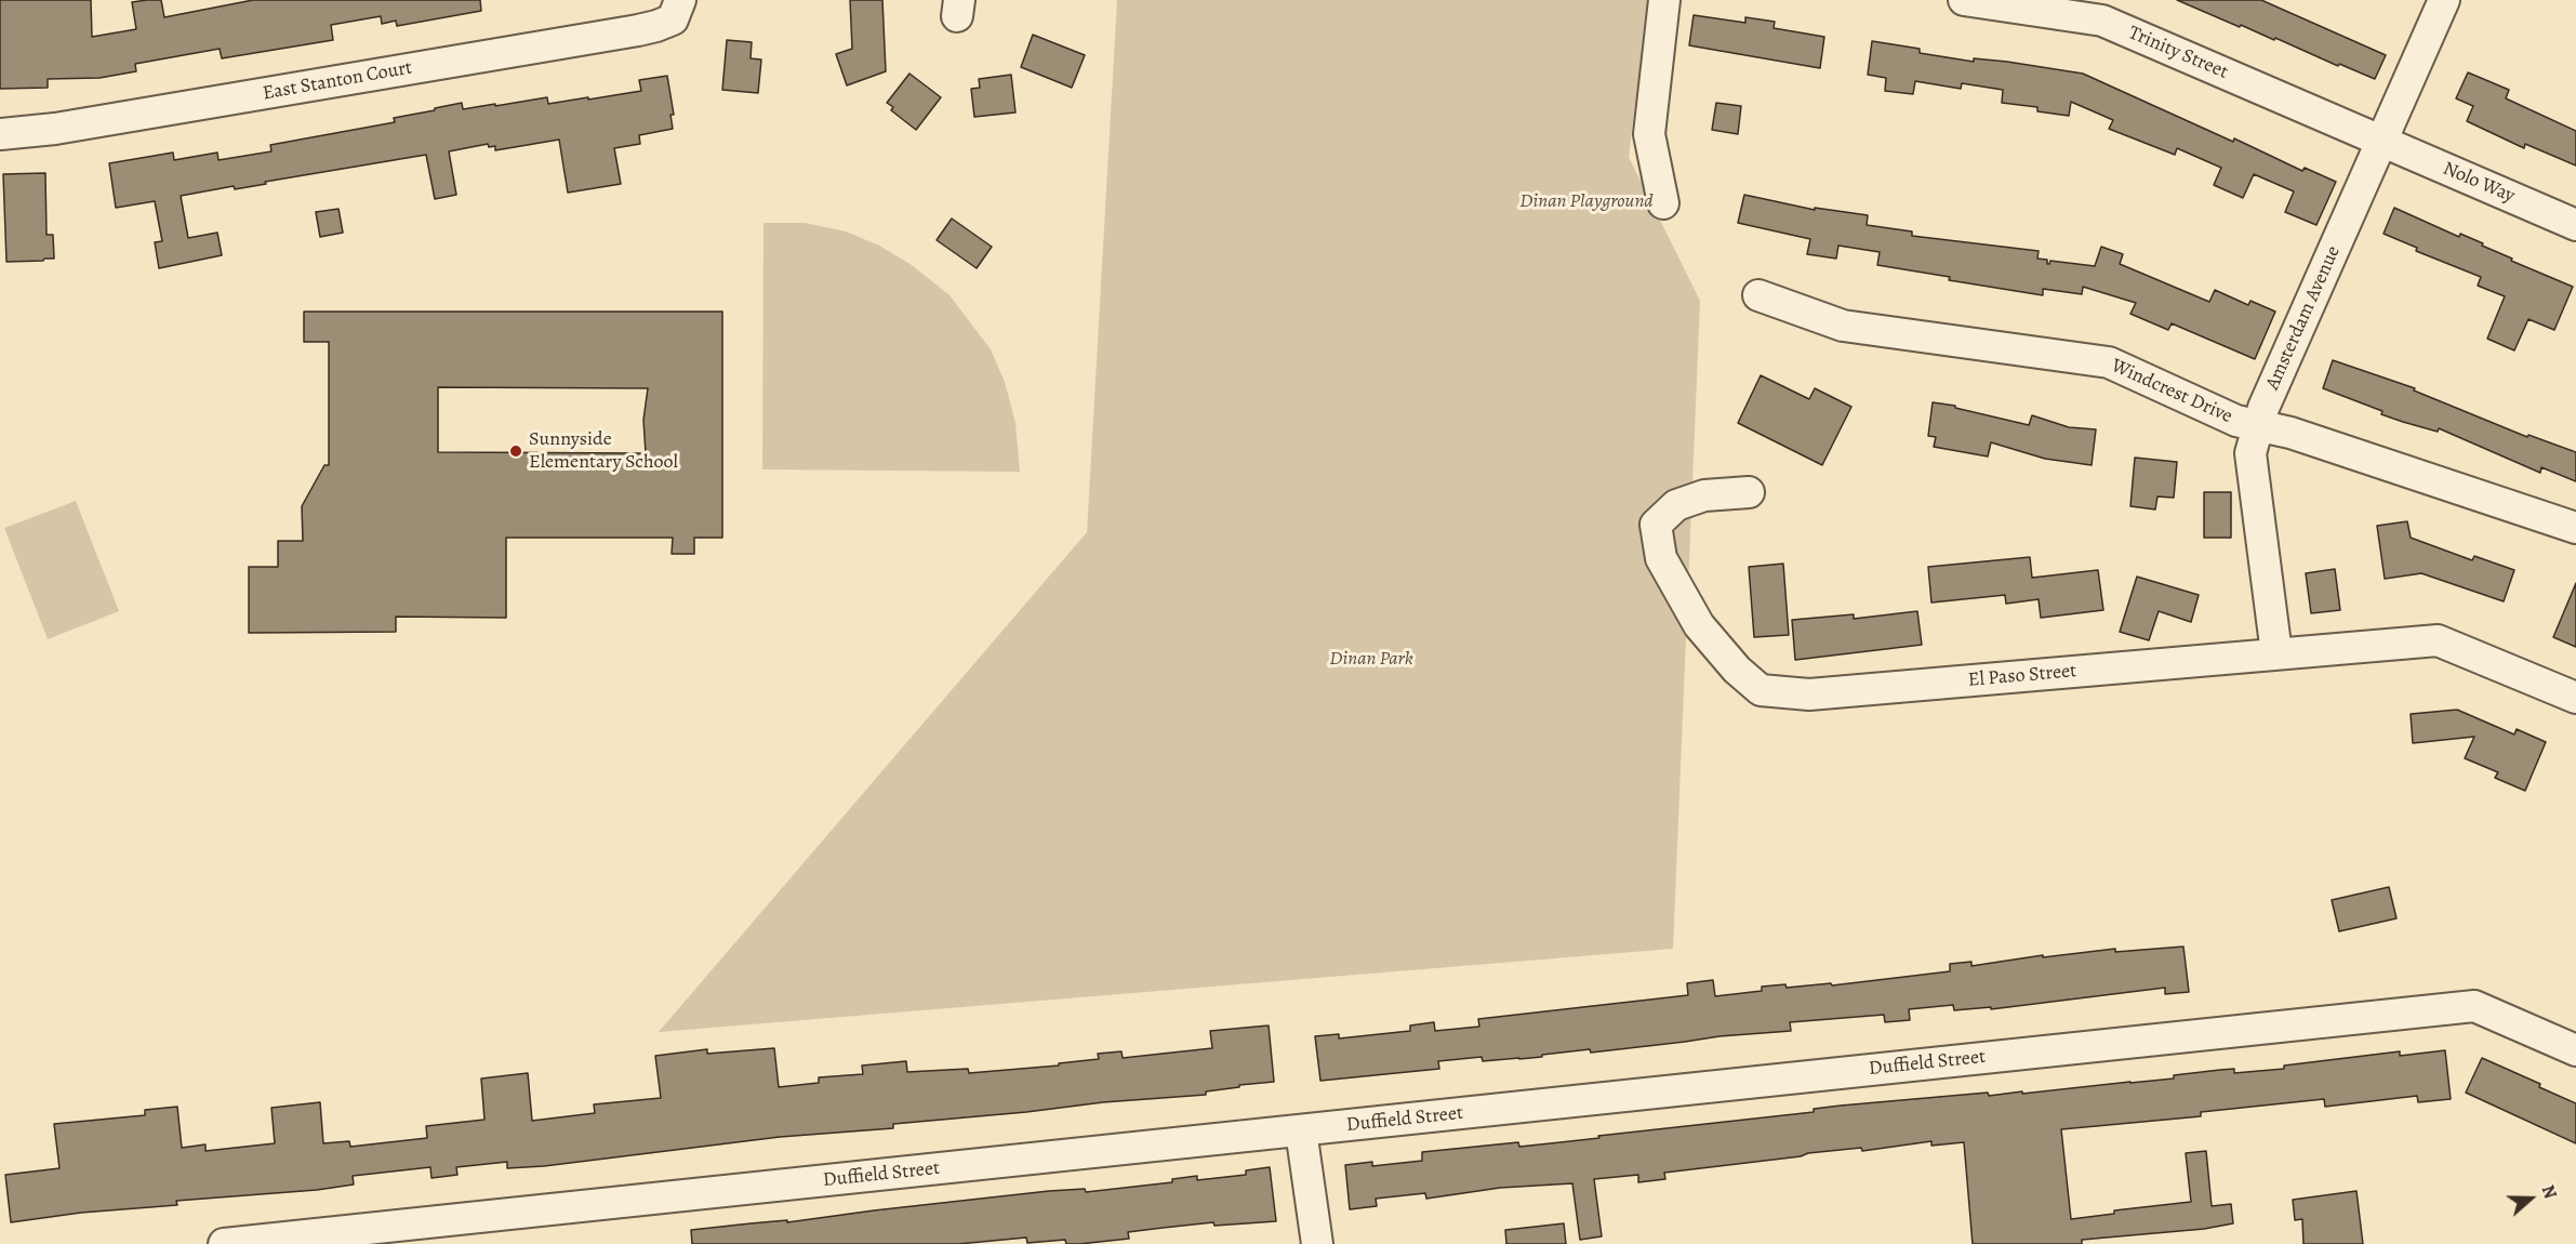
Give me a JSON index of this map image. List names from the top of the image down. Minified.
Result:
{"streets":{"street":["Trinity Street","East Stanton Court","Nolo Way","Amsterdam Avenue","Windcrest Drive","El Paso Street","Duffield Street"]},"crossings":[["Trinity Street","Nolo Way"],["Trinity Street","Amsterdam Avenue"],["Nolo Way","Amsterdam Avenue"],["Amsterdam Avenue","Windcrest Drive"],["Amsterdam Avenue","El Paso Street"]],"parks":["Dinan Playground","Dinan Park"],"places":["Sunnyside Elementary School"],"north":"right"}
